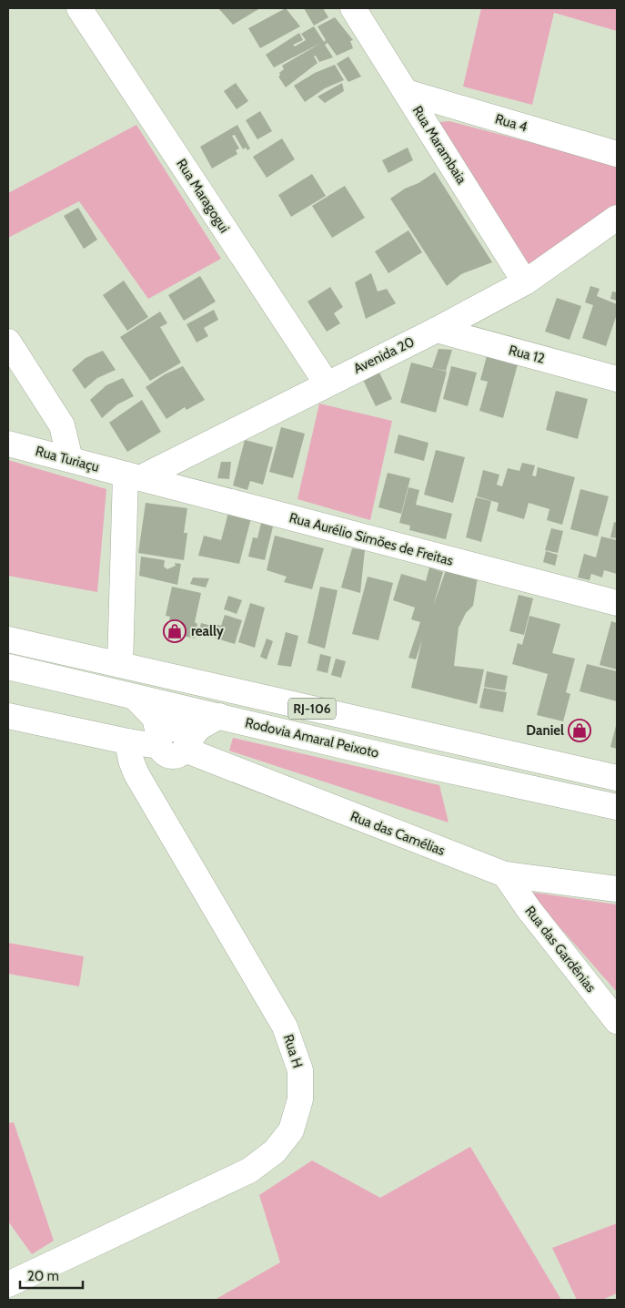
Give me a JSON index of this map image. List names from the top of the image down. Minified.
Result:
{"streets":{"main road":["Rua 4","Rua Marambaia","Rua Maragogui","Rua 12","Avenida 20","Rua Turiaçu","Rua Aurélio Simões de Freitas","RJ-106","Rodovia Amaral Peixoto","Rua das Camélias","Rua das Gardênias","Rua H"]},"crossings":[["Rua 4","Rua Marambaia"],["Rua Marambaia","Avenida 20"],["Rua Maragogui","Avenida 20"],["Rua 12","Avenida 20"],["Avenida 20","Rua Turiaçu"],["Avenida 20","Rua Aurélio Simões de Freitas"],["Rua Turiaçu","Rua Aurélio Simões de Freitas"],["Rua das Camélias","Rua das Gardênias"]],"places":{"shop":["really","Daniel"]},"scale_bar":"20 m"}
